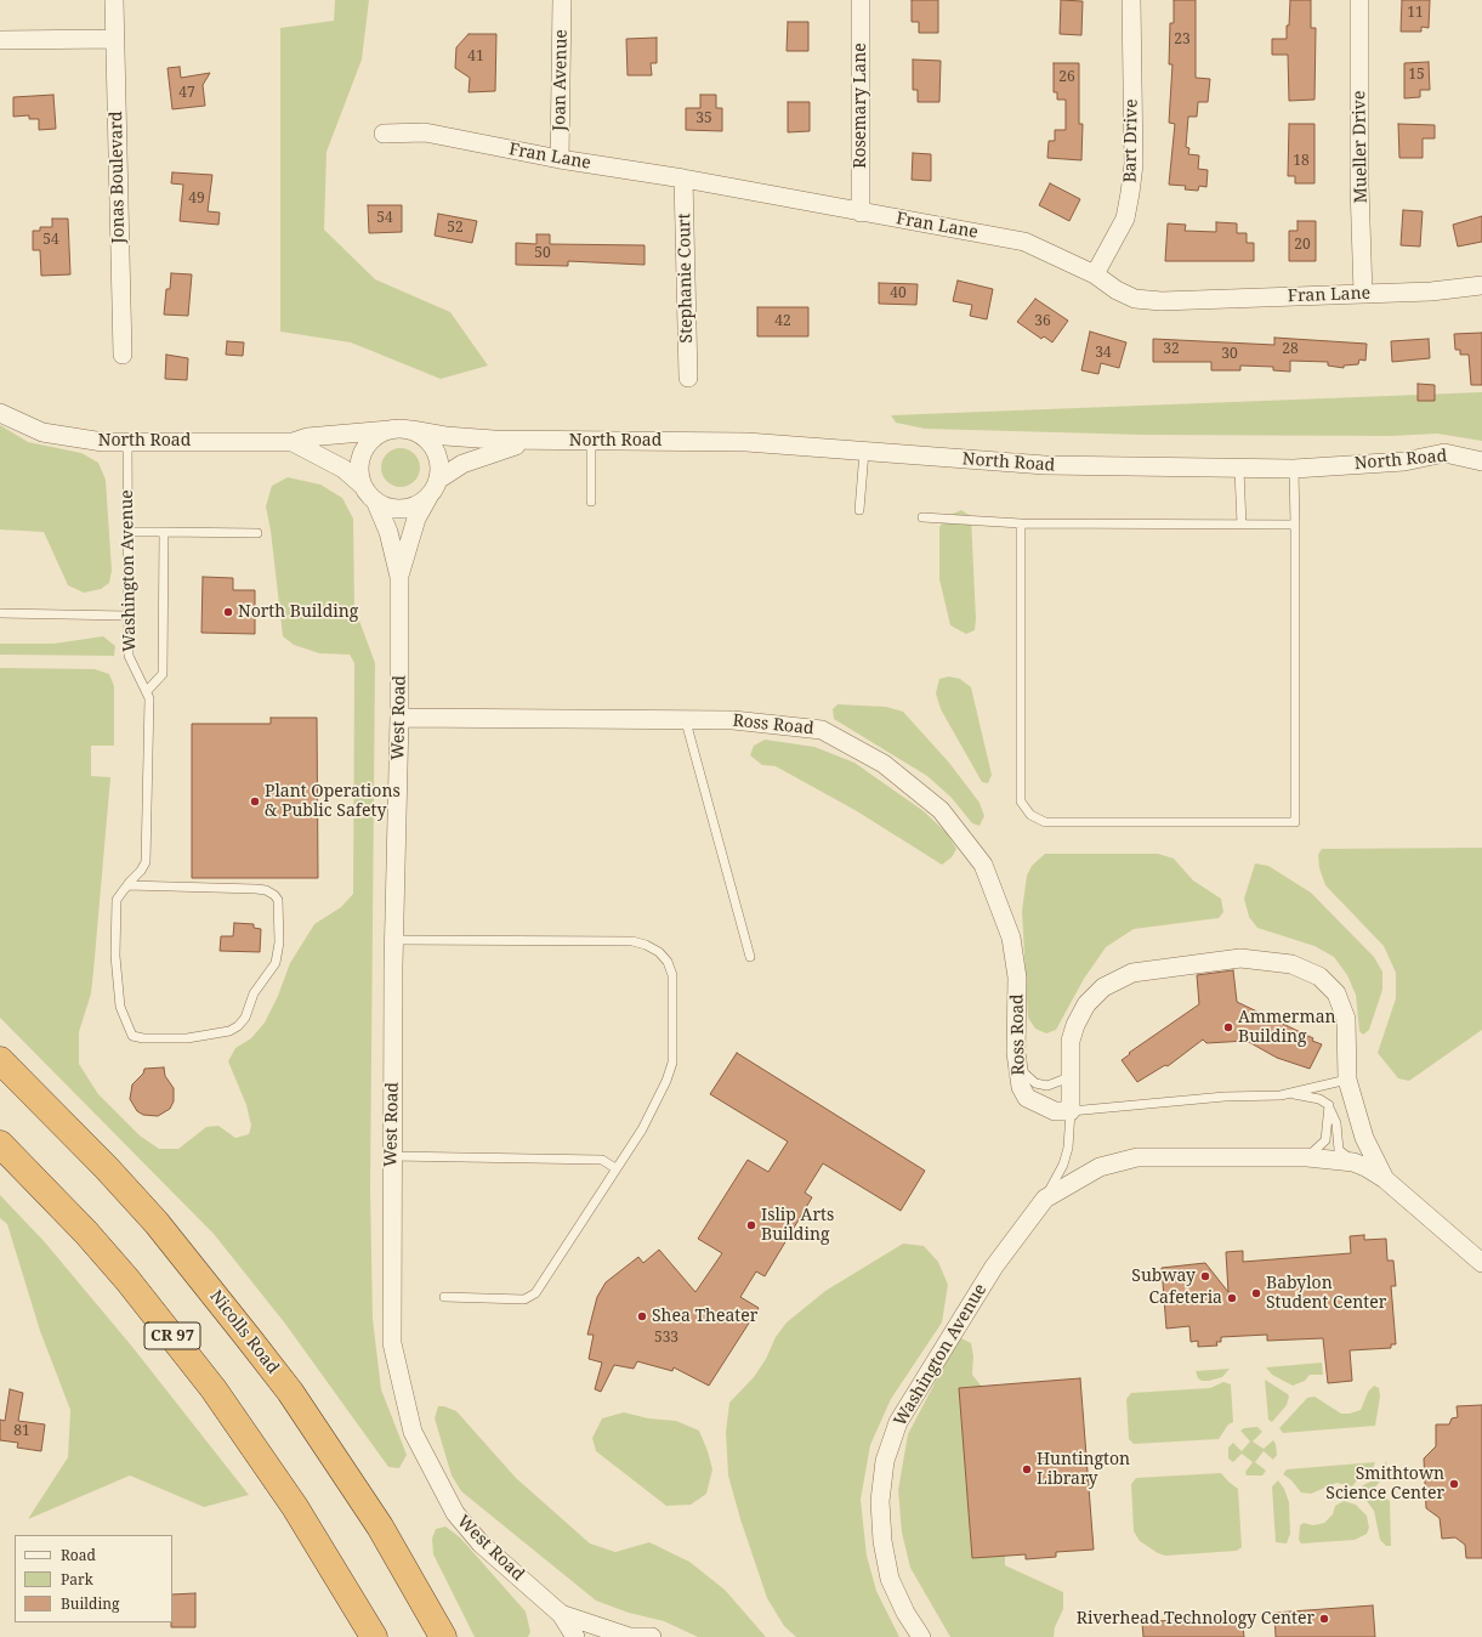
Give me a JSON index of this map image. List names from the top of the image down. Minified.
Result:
{"streets":{"highway":["Nicolls Road","CR 97"],"street":["Joan Avenue","Rosemary Lane","Bart Drive","Mueller Drive","Fran Lane","Jonas Boulevard","Stephanie Court","North Road","Washington Avenue","West Road","Ross Road"]},"crossings":[["Joan Avenue","Fran Lane"],["Rosemary Lane","Fran Lane"],["Bart Drive","Fran Lane"],["Mueller Drive","Fran Lane"],["Fran Lane","Stephanie Court"],["North Road","Washington Avenue"],["North Road","West Road"],["Washington Avenue","Ross Road"],["West Road","Ross Road"]],"places":["North Building","Plant Operations & Public Safety","Ammerman Building","Islip Arts Building","Subway","Babylon Student Center","Cafeteria","Shea Theater","Huntington Library","Smithtown Science Center","Riverhead Technology Center"],"house_numbers":["11","23","41","15","26","47","35","18","49","54","52","54","20","50","40","42","36","32","28","34","30","533","81"],"legend":["Road","Park","Building"]}
